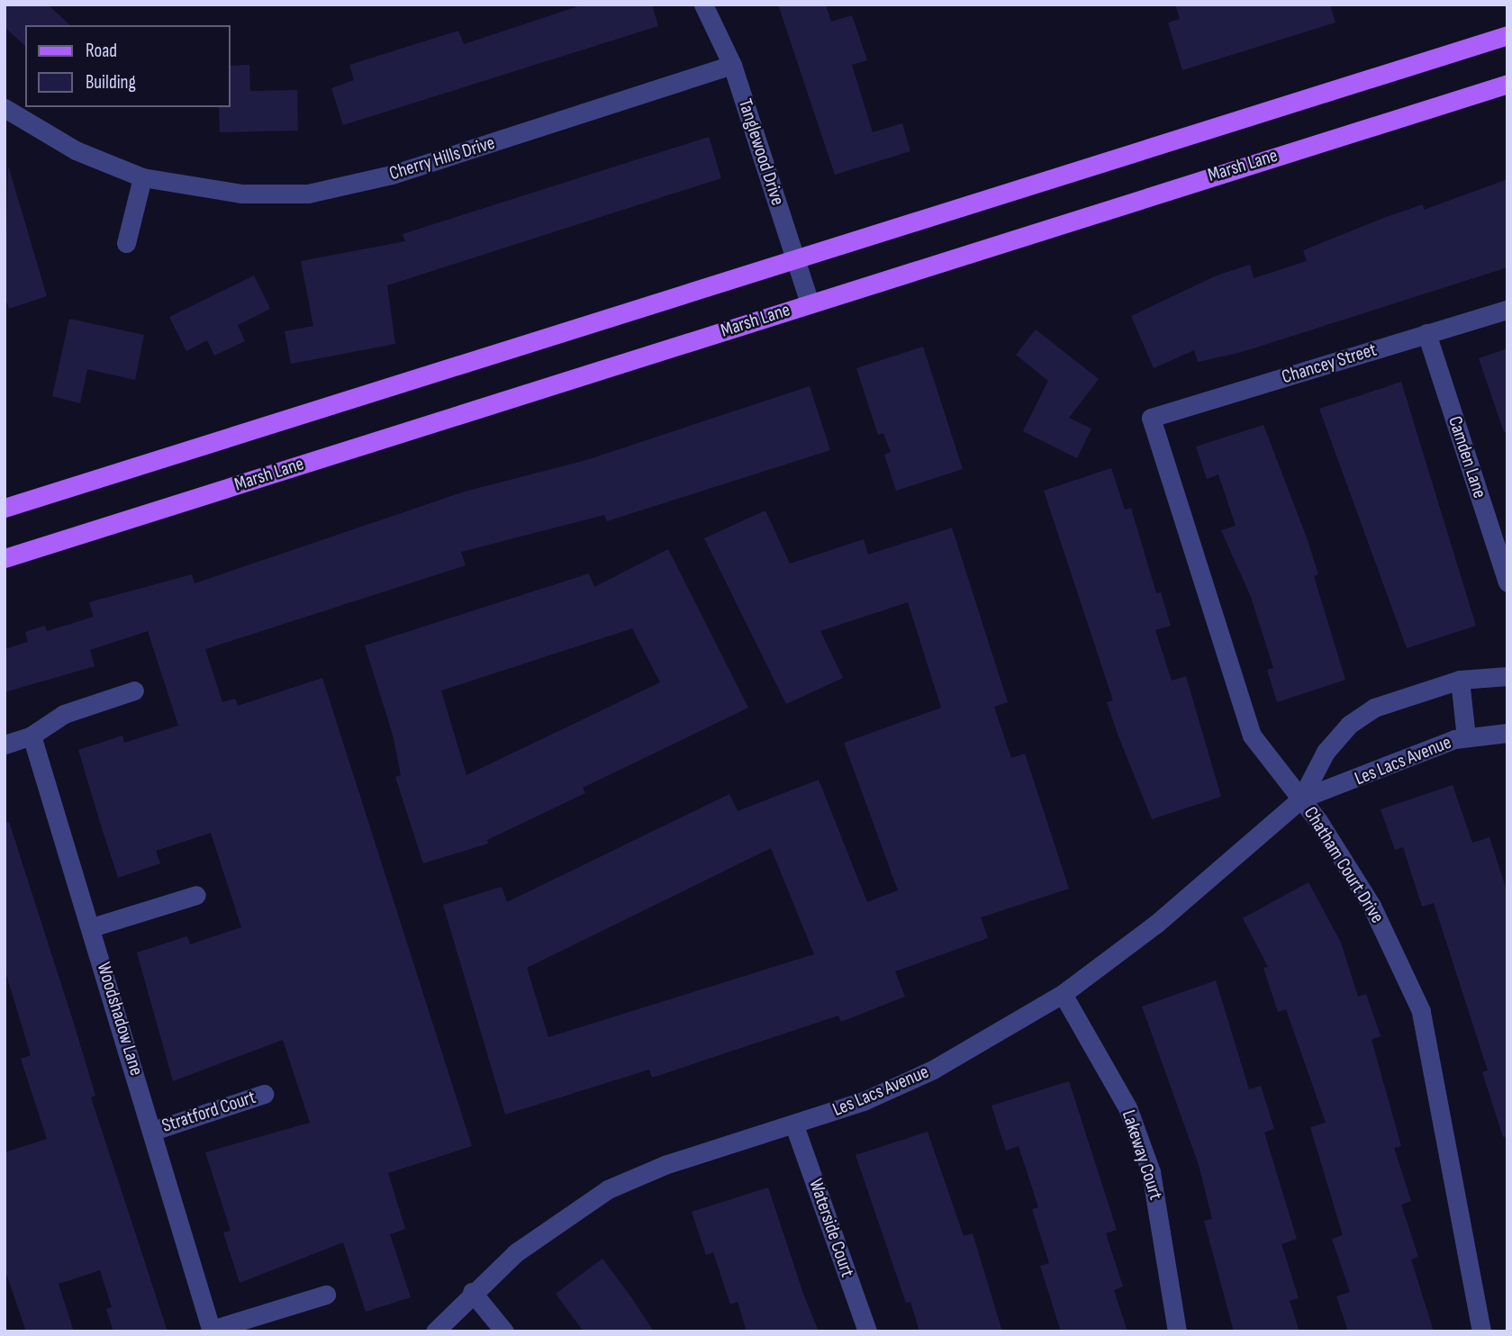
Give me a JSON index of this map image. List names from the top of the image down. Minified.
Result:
{"streets":{"main road":["Marsh Lane"],"street":["Tanglewood Drive","Cherry Hills Drive","Chancey Street","Camden Lane","Les Lacs Avenue","Chatham Court Drive","Woodshadow Lane","Stratford Court","Lakeway Court","Waterside Court"]},"crossings":[["Tanglewood Drive","Cherry Hills Drive"],["Tanglewood Drive","Marsh Lane"],["Chancey Street","Camden Lane"],["Chancey Street","Chatham Court Drive"],["Les Lacs Avenue","Chatham Court Drive"],["Les Lacs Avenue","Lakeway Court"],["Les Lacs Avenue","Waterside Court"],["Woodshadow Lane","Stratford Court"]],"legend":["Road","Building"]}
